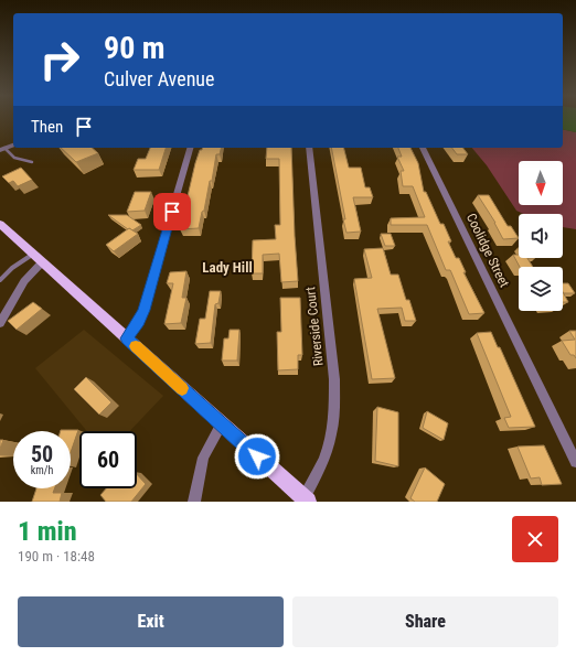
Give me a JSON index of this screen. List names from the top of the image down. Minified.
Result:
{"streets":{"street":["Coolidge Street","Riverside Court"]},"districts":["Lady Hill"],"north":"bottom","page":{"turn":["90 m","Culver Avenue"],"then":"Then","speed":"50 km/h","limit":"60","heading":["1 min","190 m · 18:48"],"buttons":["Exit","Share"]}}
